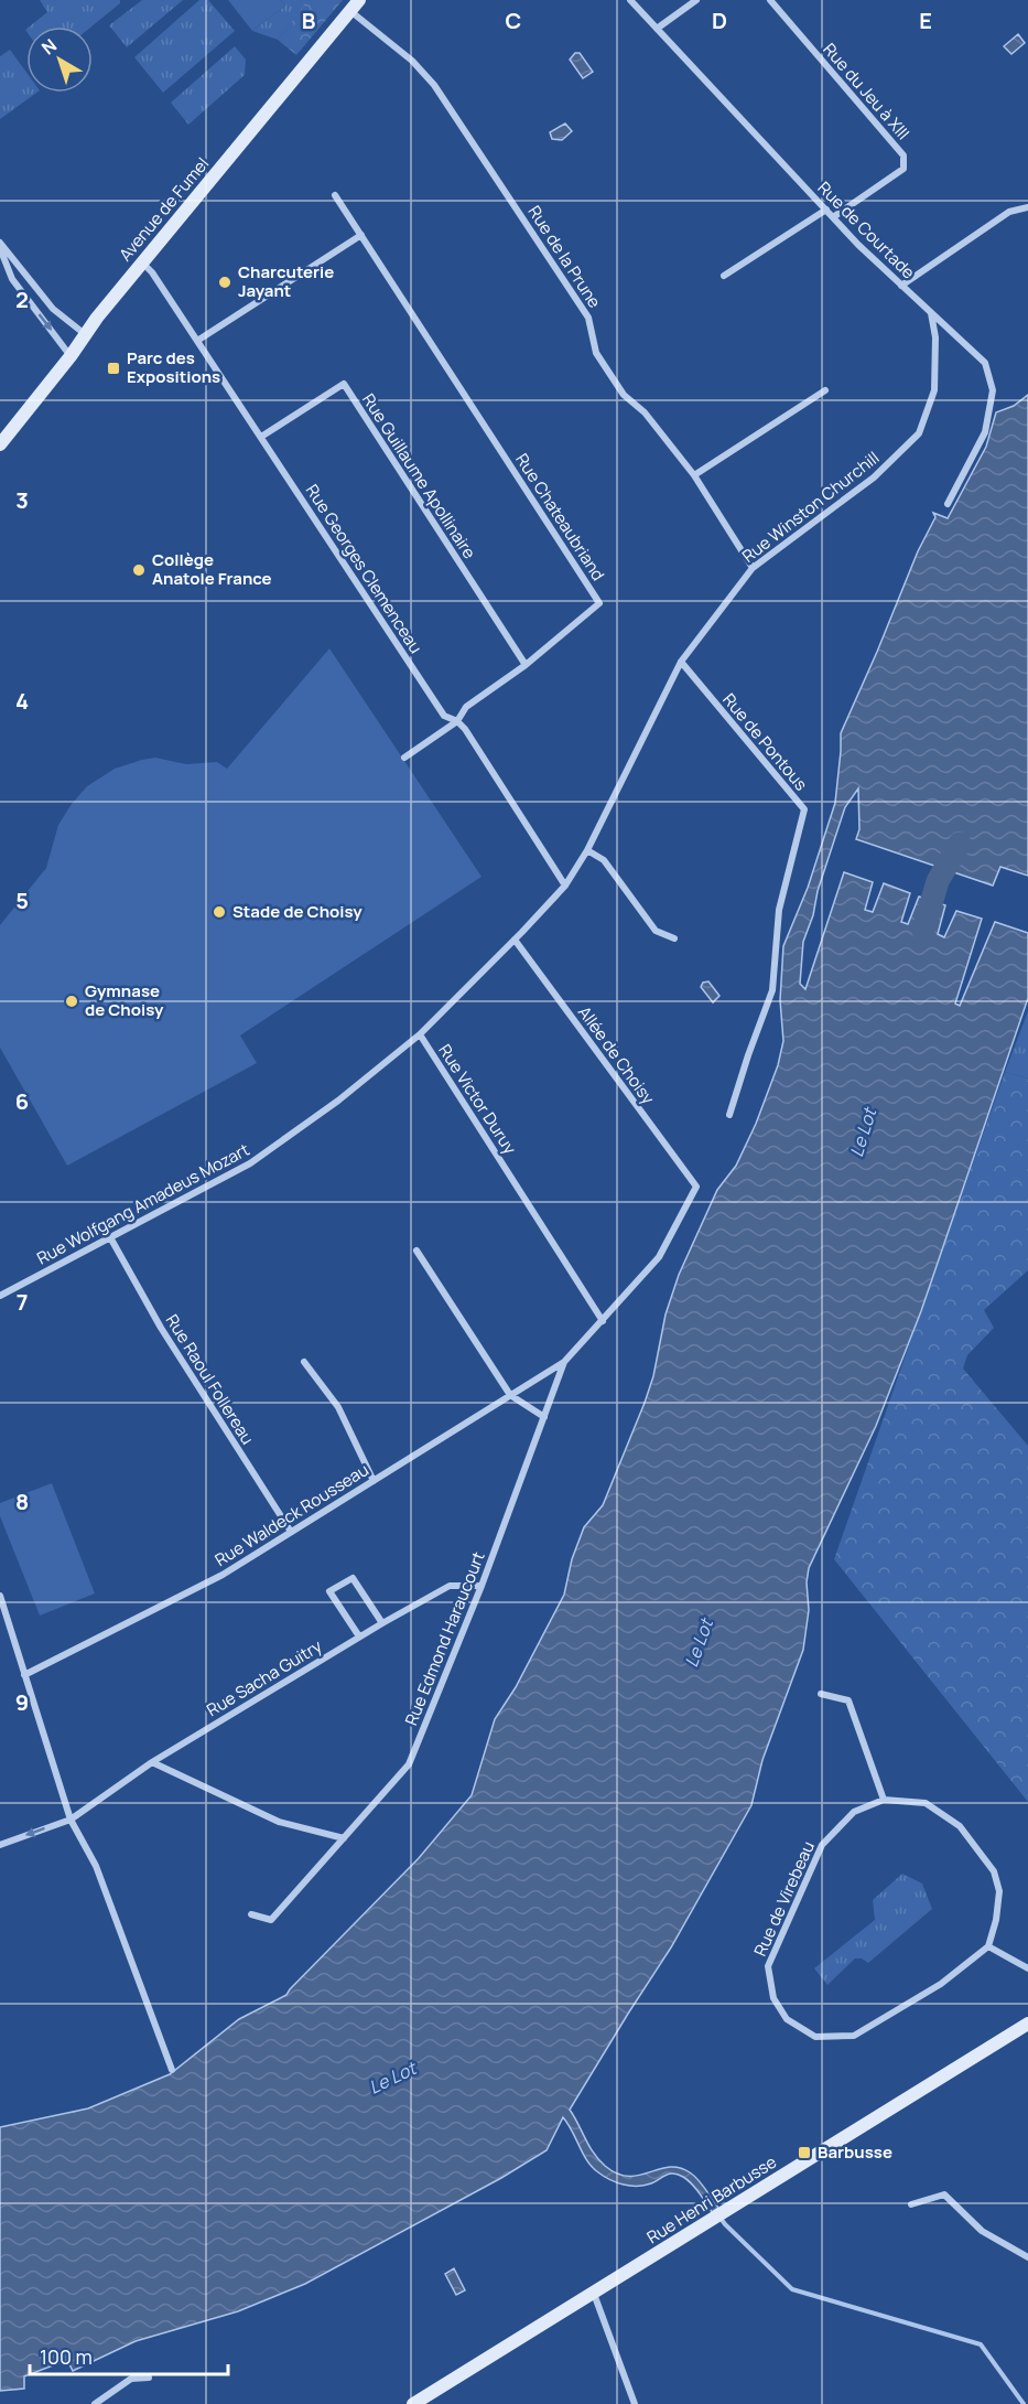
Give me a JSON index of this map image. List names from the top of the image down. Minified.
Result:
{"streets":{"main road":["Avenue de Fumel","Rue Henri Barbusse"],"street":["Rue du Jeu à XIII","Rue de Courtade","Rue de la Prune","Rue Guillaume Apollinaire","Rue Winston Churchill","Rue Chateaubriand","Rue Georges Clemenceau","Rue de Pontous","Allée de Choisy","Rue Victor Duruy","Rue Wolfgang Amadeus Mozart","Rue Raoul Follereau","Rue Waldeck Rousseau","Rue Edmond Haraucourt","Rue Sacha Guitry","Rue de Virebeau"]},"crossings":[["Rue du Jeu à XIII","Rue de Courtade"],["Avenue de Fumel","Rue de la Prune"],["Avenue de Fumel","Rue Georges Clemenceau"],["Rue de Courtade","Rue Winston Churchill"],["Rue de la Prune","Rue Winston Churchill"],["Rue Guillaume Apollinaire","Rue Chateaubriand"],["Rue Guillaume Apollinaire","Rue Georges Clemenceau"],["Rue Winston Churchill","Rue Georges Clemenceau"],["Rue Winston Churchill","Rue de Pontous"],["Rue Winston Churchill","Rue Victor Duruy"],["Rue Chateaubriand","Rue Georges Clemenceau"],["Rue Georges Clemenceau","Rue Victor Duruy"],["Allée de Choisy","Rue Victor Duruy"],["Allée de Choisy","Rue Edmond Haraucourt"],["Rue Victor Duruy","Rue Wolfgang Amadeus Mozart"],["Rue Victor Duruy","Rue Edmond Haraucourt"],["Rue Wolfgang Amadeus Mozart","Rue Raoul Follereau"],["Rue Raoul Follereau","Rue Waldeck Rousseau"],["Rue Waldeck Rousseau","Rue Edmond Haraucourt"],["Rue Edmond Haraucourt","Rue Sacha Guitry"]],"water":["Le Lot"],"places":{"other":["Charcuterie Jayant","Collège Anatole France","Stade de Choisy","Gymnase de Choisy"],"transit":["Parc des Expositions","Barbusse"]},"scale_bar":"100 m","north":"top left","grid":{"columns":["B","C","D","E"],"rows":["2","3","4","5","6","7","8","9"]}}
